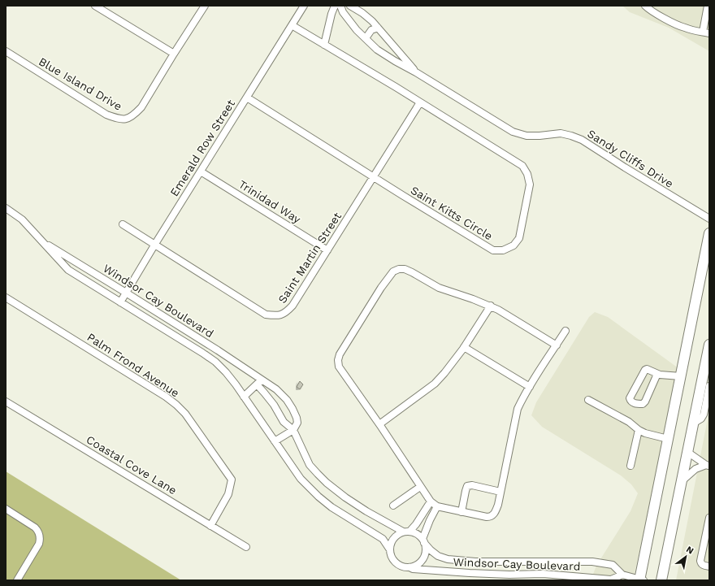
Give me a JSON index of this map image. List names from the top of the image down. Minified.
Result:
{"streets":{"street":["Blue Island Drive","Emerald Row Street","Sandy Cliffs Drive","Trinidad Way","Saint Kitts Circle","Saint Martin Street","Windsor Cay Boulevard","Palm Frond Avenue","Coastal Cove Lane"]},"crossings":[["Emerald Row Street","Trinidad Way"],["Emerald Row Street","Saint Kitts Circle"],["Emerald Row Street","Saint Martin Street"],["Emerald Row Street","Windsor Cay Boulevard"],["Trinidad Way","Saint Martin Street"],["Saint Kitts Circle","Saint Martin Street"],["Palm Frond Avenue","Coastal Cove Lane"]],"north":"top right"}
